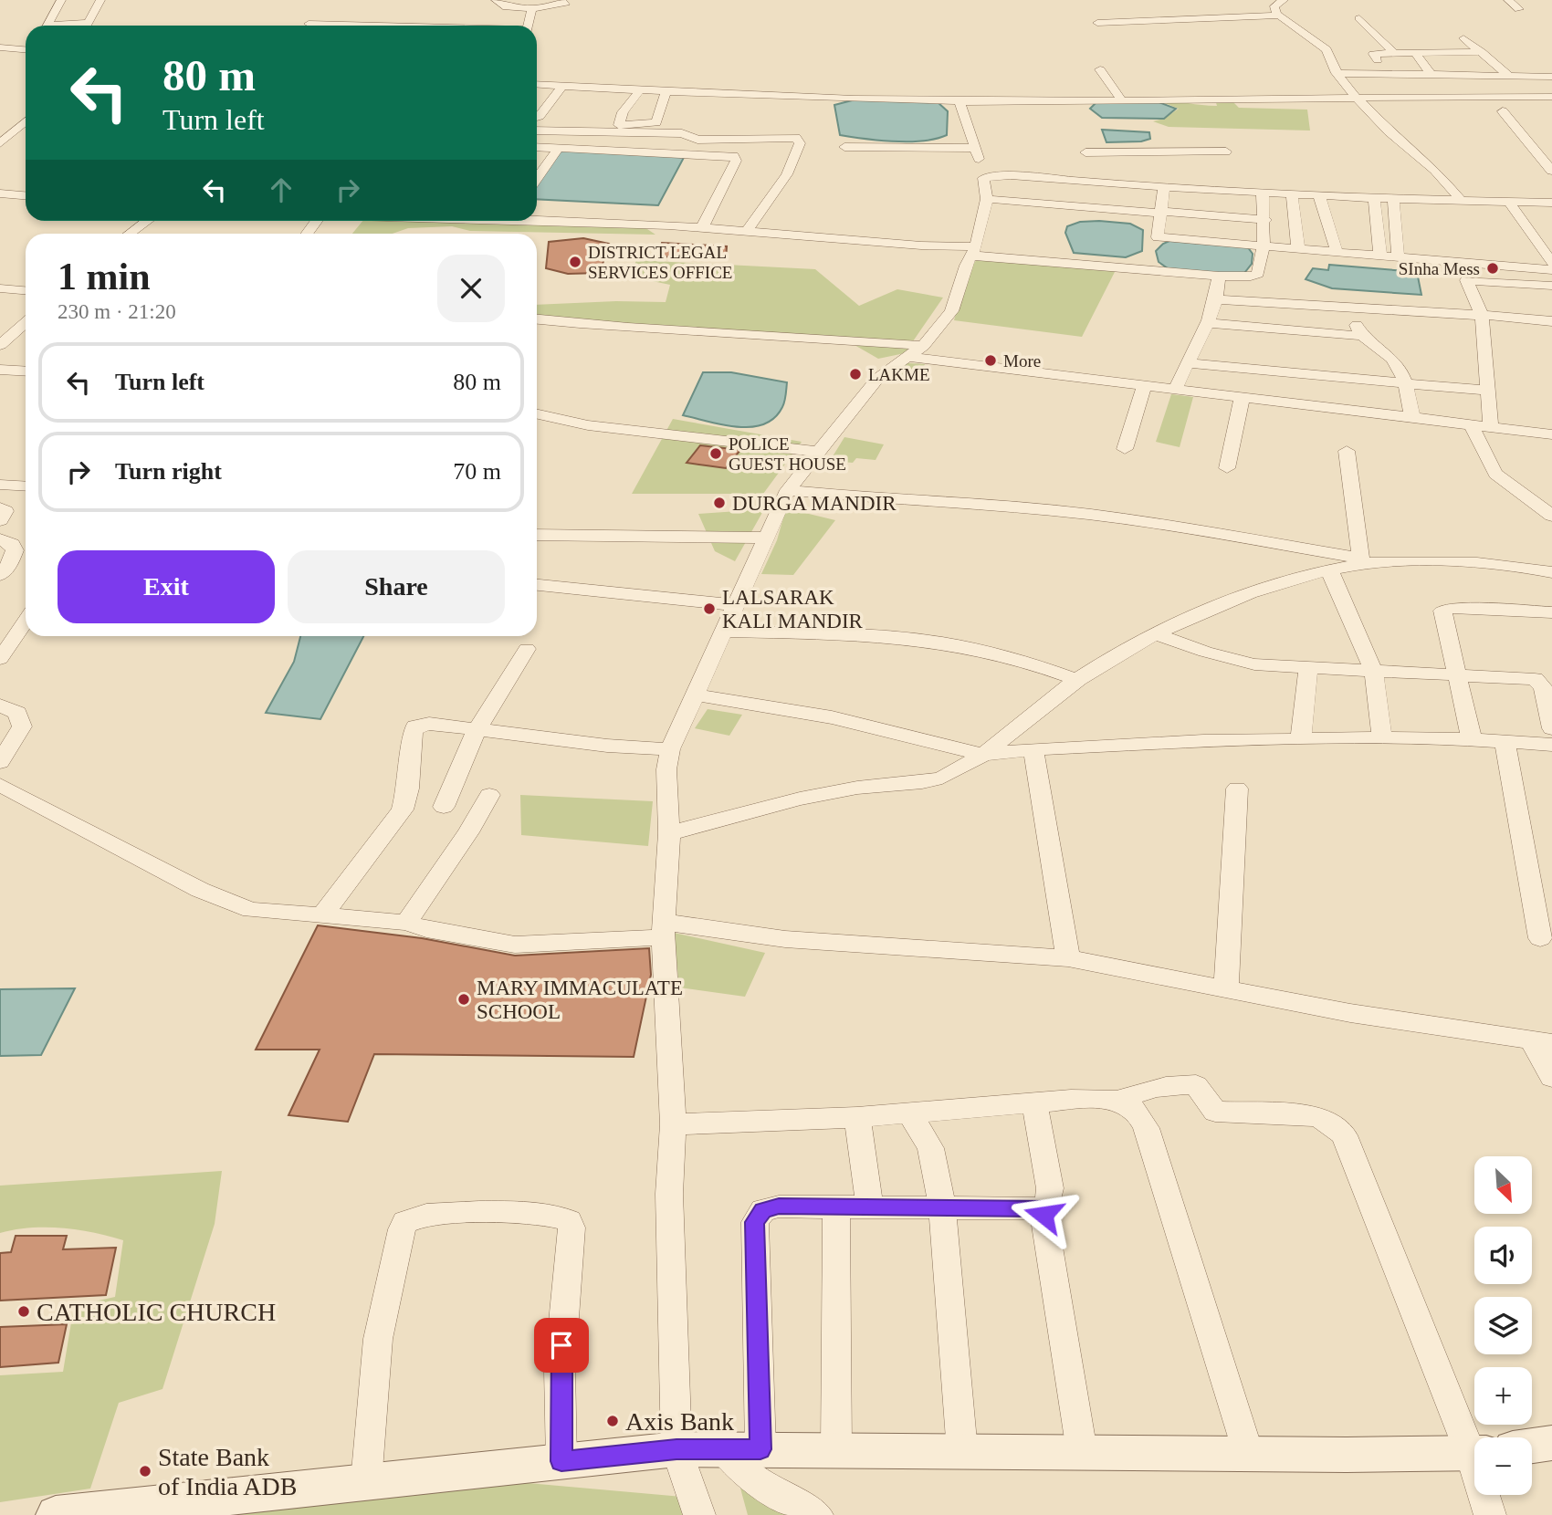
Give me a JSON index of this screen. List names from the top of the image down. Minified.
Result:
{"places":["DISTRICT LEGAL SERVICES OFFICE","SInha Mess","More","LAKME","POLICE GUEST HOUSE","DURGA MANDIR","LALSARAK KALI MANDIR","MARY IMMACULATE SCHOOL","CATHOLIC CHURCH","Axis Bank","State Bank of India ADB"],"north":"bottom right","page":{"turn":["80 m","Turn left"],"heading":["1 min","230 m · 21:20"],"list":[{"name":"Turn left","value":"80 m"},{"name":"Turn right","value":"70 m"}],"buttons":["Exit","Share"],"map_buttons":["+","−"]}}
